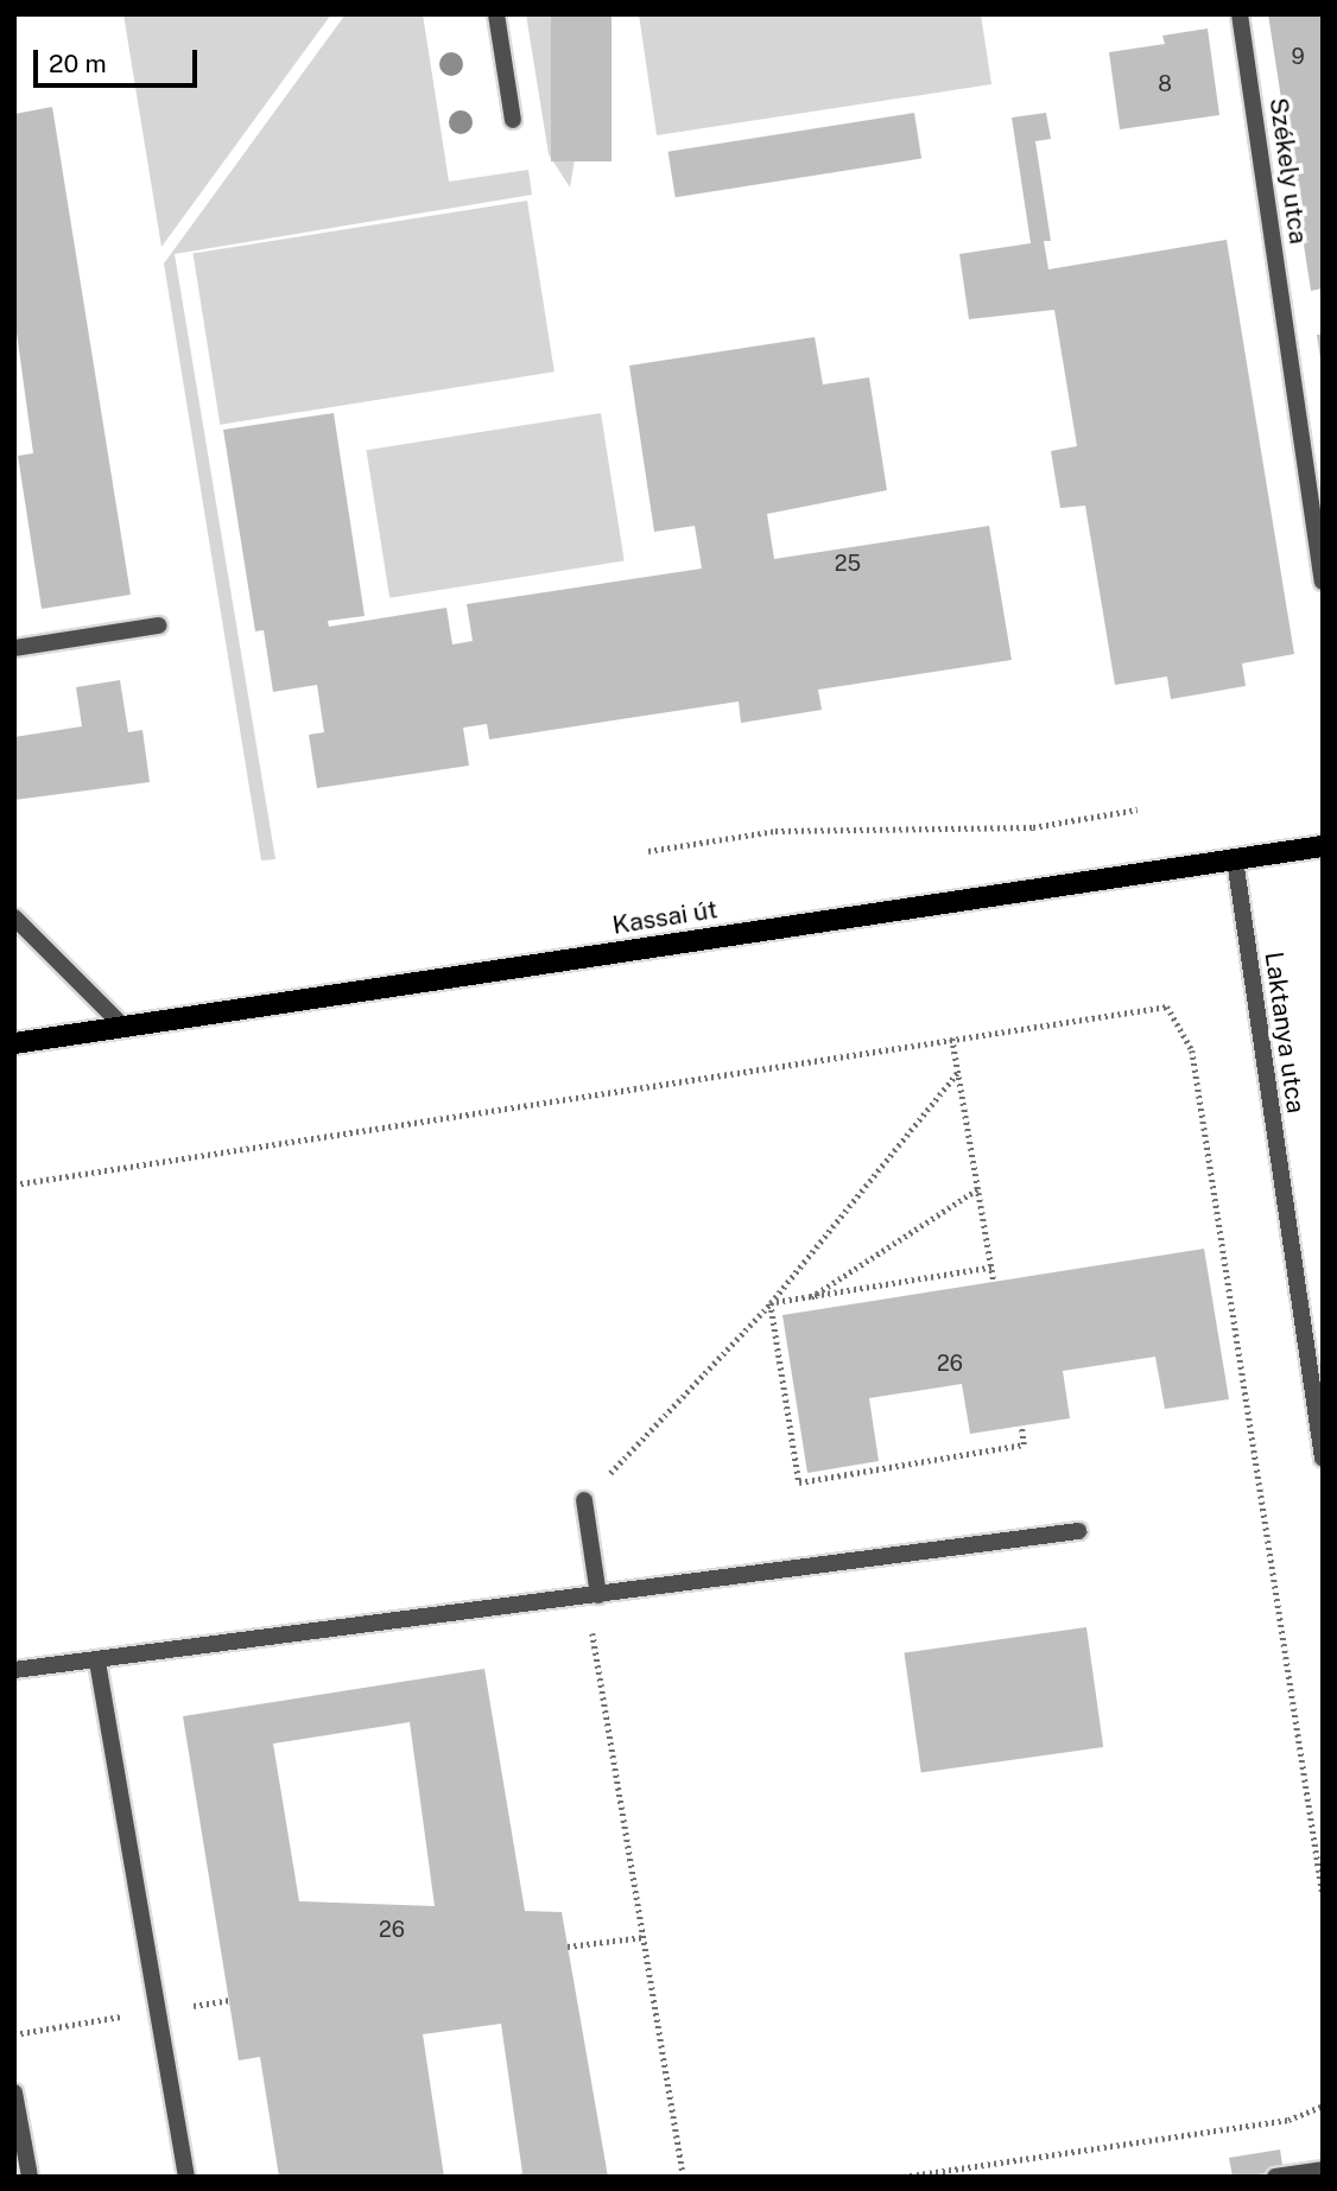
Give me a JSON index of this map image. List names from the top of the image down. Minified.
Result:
{"streets":{"main road":["Kassai út"],"street":["Székely utca","Laktanya utca"]},"crossings":[["Kassai út","Laktanya utca"]],"house_numbers":["9","8","25","26","26"],"scale_bar":"20 m"}
